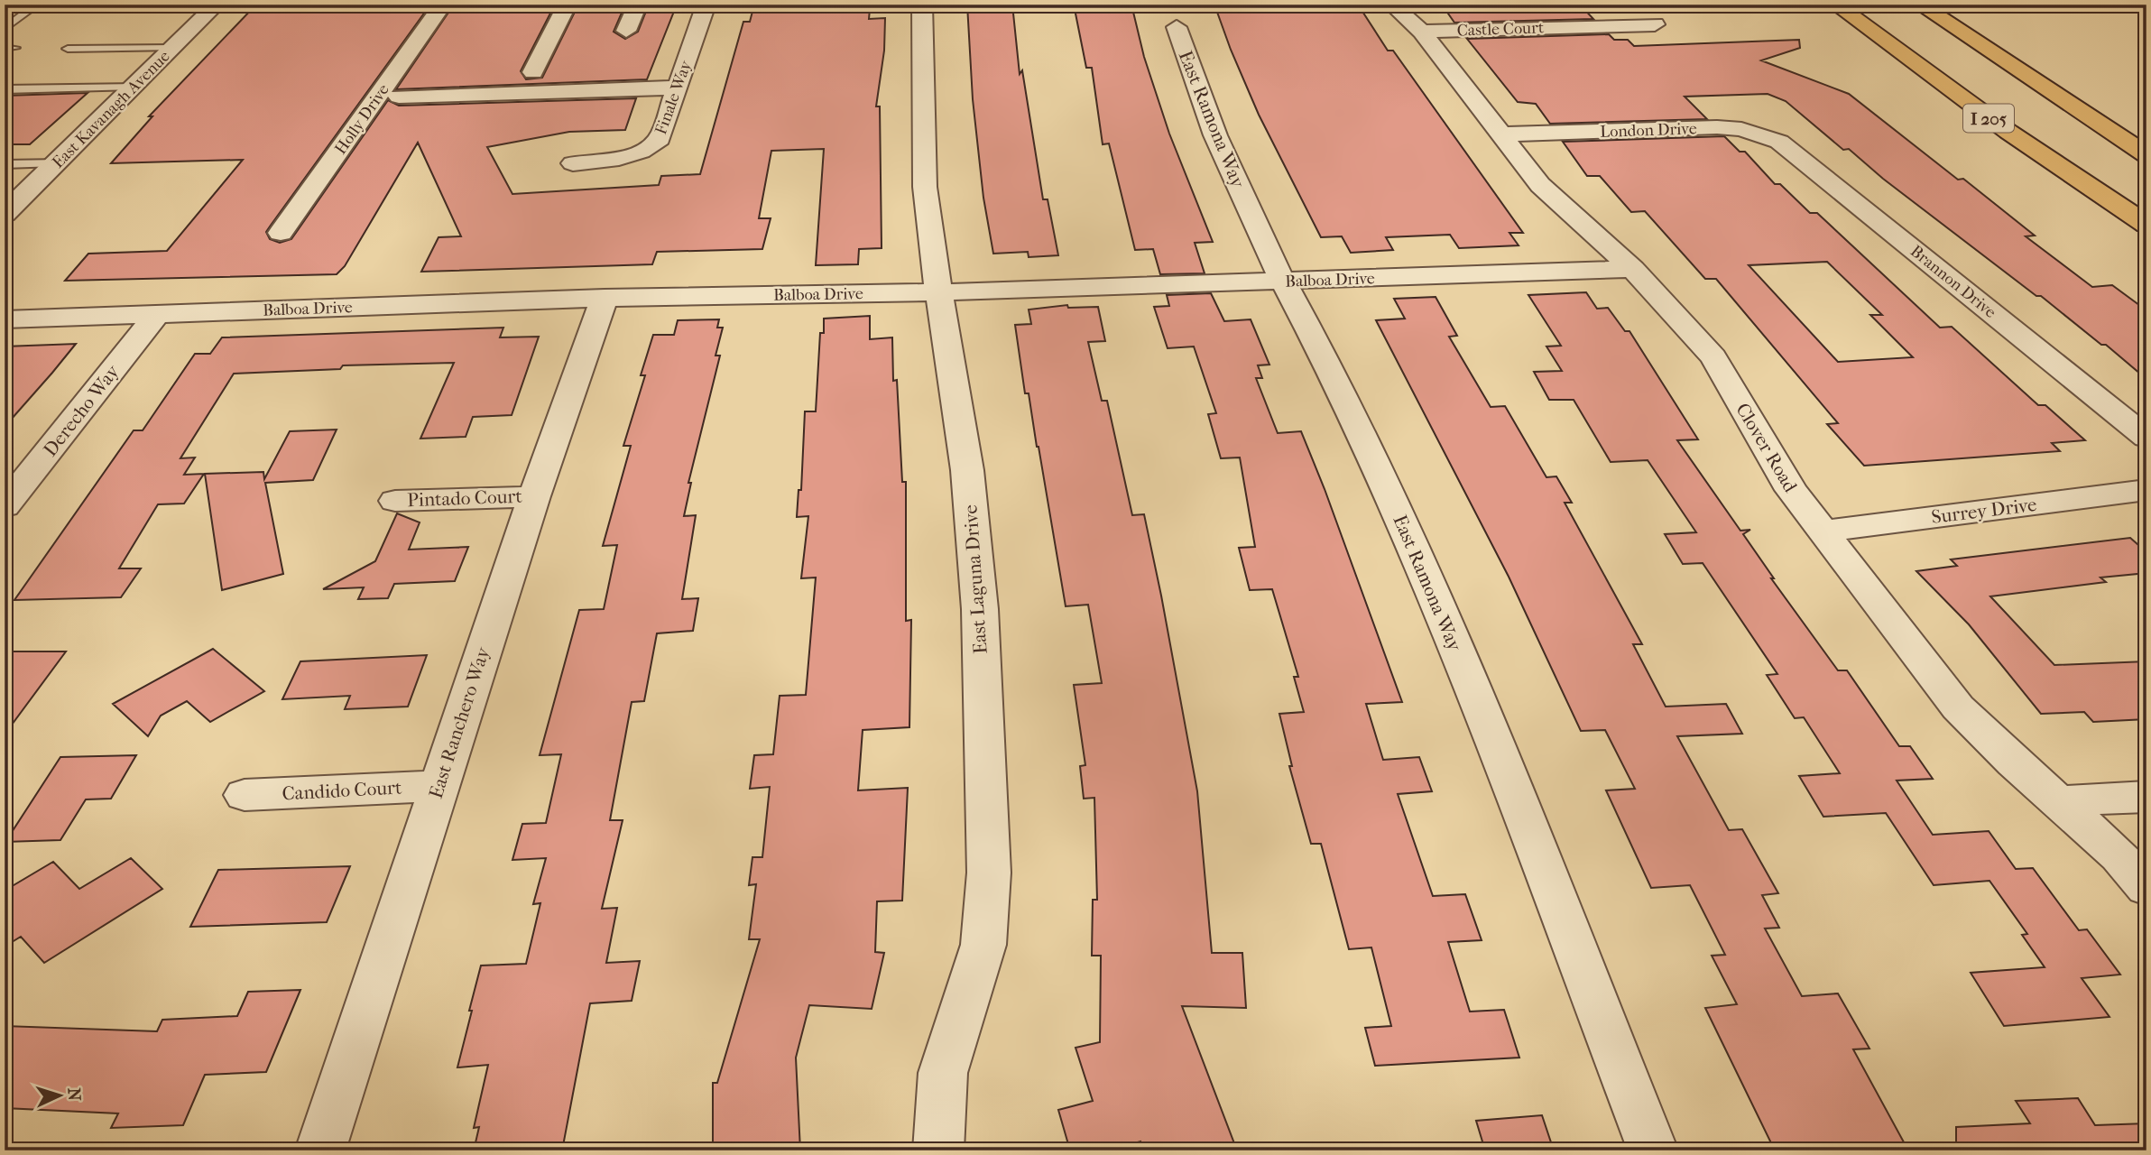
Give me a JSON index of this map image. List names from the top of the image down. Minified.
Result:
{"streets":{"highway":["I 205"],"street":["Castle Court","Finale Way","East Kavanagh Avenue","Holly Drive","East Ramona Way","London Drive","Balboa Drive","Brannon Drive","Derecho Way","Clover Road","Pintado Court","Surrey Drive","East Laguna Drive","East Ranchero Way","Candido Court"]},"crossings":[["Castle Court","Clover Road"],["Finale Way","Holly Drive"],["East Ramona Way","Balboa Drive"],["London Drive","Brannon Drive"],["London Drive","Clover Road"],["Balboa Drive","Derecho Way"],["Balboa Drive","Clover Road"],["Balboa Drive","East Laguna Drive"],["Balboa Drive","East Ranchero Way"],["Clover Road","Surrey Drive"],["Pintado Court","East Ranchero Way"],["East Ranchero Way","Candido Court"]],"north":"right"}
